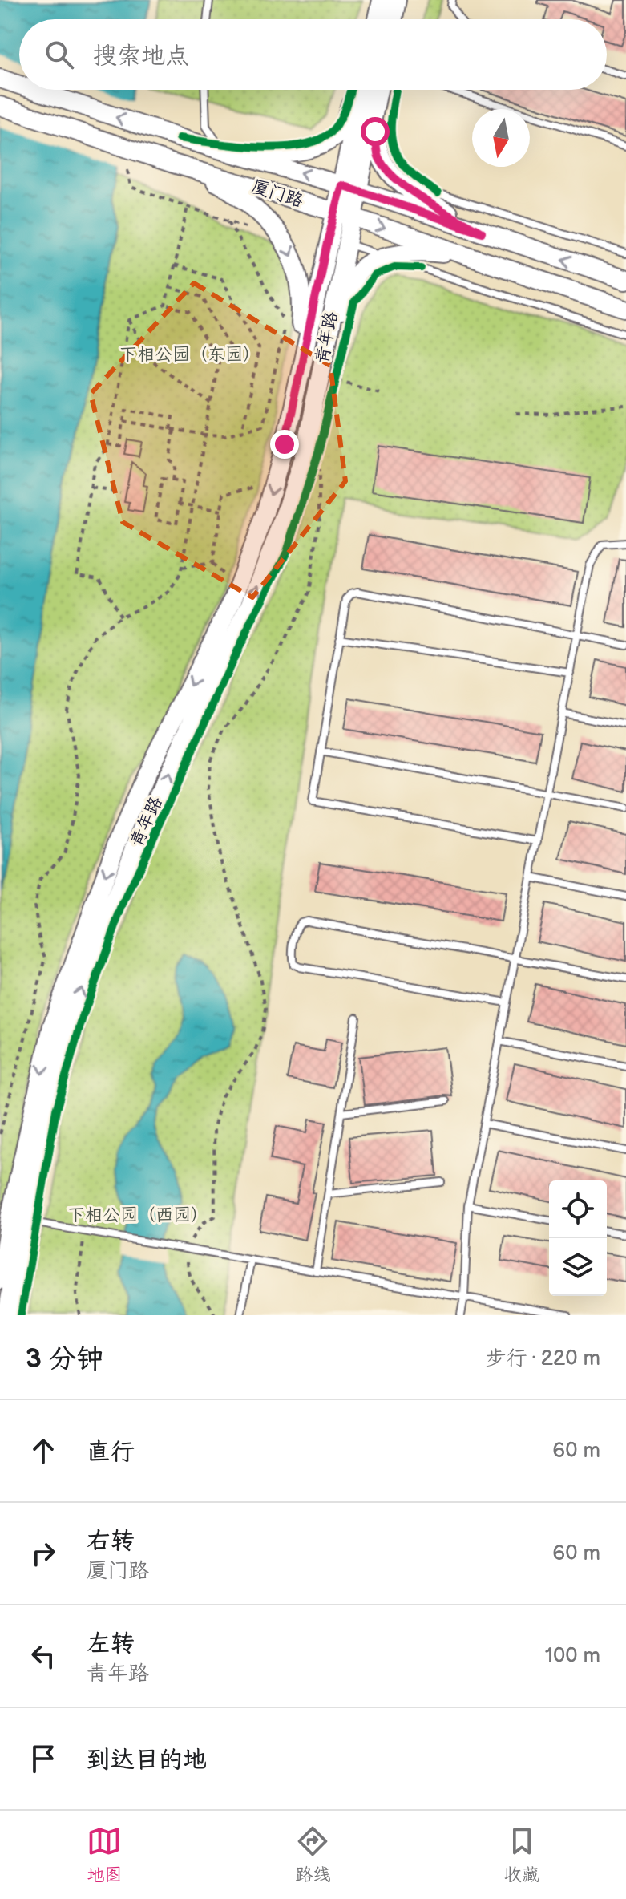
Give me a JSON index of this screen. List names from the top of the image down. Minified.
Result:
{"streets":{"street":["厦门路","青年路"]},"crossings":[["厦门路","青年路"]],"parks":["下相公园（东园）","下相公园（西园）"],"north":"bottom","page":{"search":"搜索地点","heading":["3 分钟","步行 · 220 m"],"list":[["直行","60 m"],["右转","厦门路","60 m"],["左转","青年路","100 m"],"到达目的地"],"nav":["地图","路线","收藏"]}}
